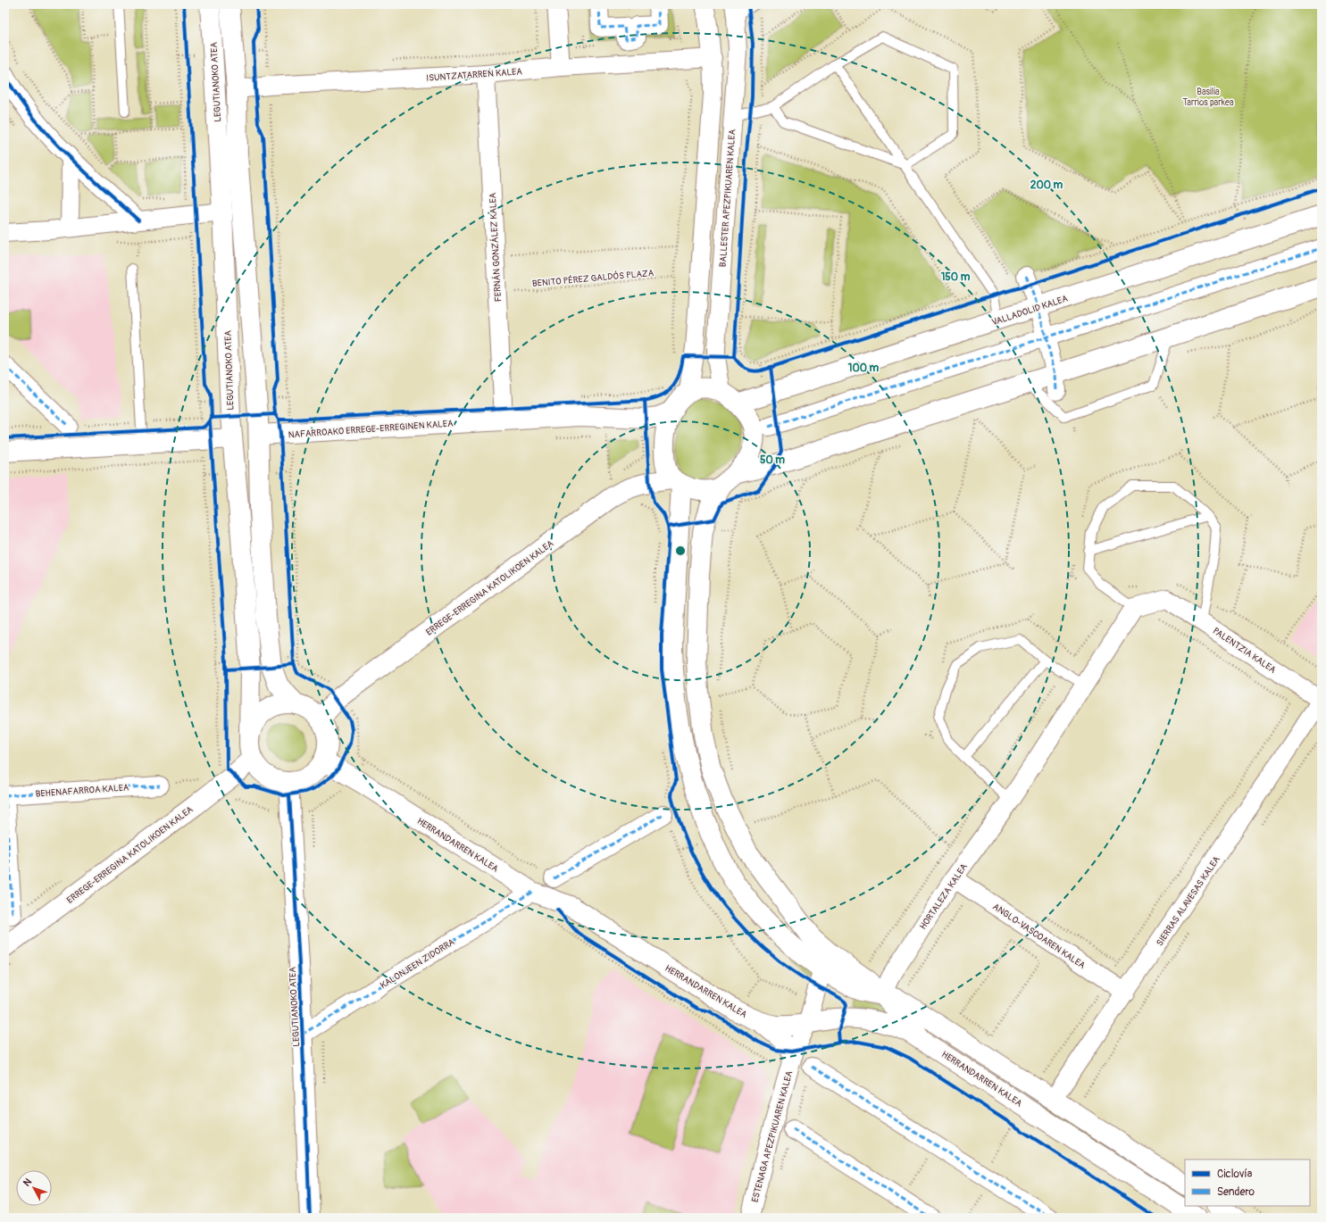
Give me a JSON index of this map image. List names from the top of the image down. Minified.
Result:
{"streets":{"main road":["LEGUTIANOKO ATEA","VALLADOLID KALEA","NAFARROAKO ERREGE-ERREGINEN KALEA","ERREGE-ERREGINA KATOLIKOEN KALEA","HERRANDARREN KALEA"],"street":["ISUNTZATARREN KALEA","BALLESTER APEZPIKUAREN KALEA","FERNÁN GONZÁLEZ KALEA","PALENTZIA KALEA","BEHENAFARROA KALEA","HORTALEZA KALEA","SIERRAS ALAVESAS KALEA","ANGLO-VASCOAREN KALEA","KALONJEEN ZIDORRA","ESTENAGA APEZPIKUAREN KALEA"],"path":["BENITO PÉREZ GALDÓS PLAZA"]},"crossings":[["ISUNTZATARREN KALEA","FERNÁN GONZÁLEZ KALEA"],["LEGUTIANOKO ATEA","NAFARROAKO ERREGE-ERREGINEN KALEA"],["LEGUTIANOKO ATEA","ERREGE-ERREGINA KATOLIKOEN KALEA"],["LEGUTIANOKO ATEA","HERRANDARREN KALEA"],["LEGUTIANOKO ATEA","KALONJEEN ZIDORRA"],["BALLESTER APEZPIKUAREN KALEA","VALLADOLID KALEA"],["BALLESTER APEZPIKUAREN KALEA","NAFARROAKO ERREGE-ERREGINEN KALEA"],["BALLESTER APEZPIKUAREN KALEA","ERREGE-ERREGINA KATOLIKOEN KALEA"],["FERNÁN GONZÁLEZ KALEA","NAFARROAKO ERREGE-ERREGINEN KALEA"],["VALLADOLID KALEA","NAFARROAKO ERREGE-ERREGINEN KALEA"],["VALLADOLID KALEA","ERREGE-ERREGINA KATOLIKOEN KALEA"],["NAFARROAKO ERREGE-ERREGINEN KALEA","ERREGE-ERREGINA KATOLIKOEN KALEA"],["ERREGE-ERREGINA KATOLIKOEN KALEA","HERRANDARREN KALEA"],["PALENTZIA KALEA","HORTALEZA KALEA"],["PALENTZIA KALEA","SIERRAS ALAVESAS KALEA"],["HERRANDARREN KALEA","KALONJEEN ZIDORRA"],["HERRANDARREN KALEA","ESTENAGA APEZPIKUAREN KALEA"],["HORTALEZA KALEA","ANGLO-VASCOAREN KALEA"],["SIERRAS ALAVESAS KALEA","ANGLO-VASCOAREN KALEA"]],"parks":["Basilia Tarrios parkea"],"legend":["Ciclovía","Sendero"],"north":"top left","rings":["200 m","150 m","100 m","50 m"]}
